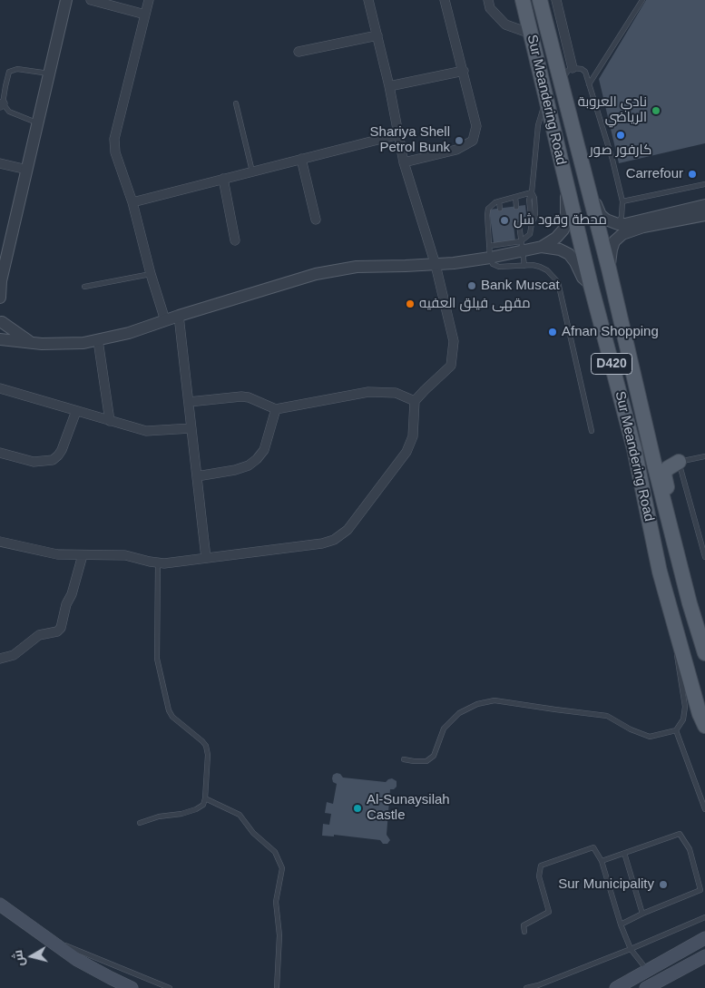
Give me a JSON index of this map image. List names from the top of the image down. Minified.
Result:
{"streets":{"main road":["Sur Meandering Road","D420"]},"places":["نادي العروبة الرياضي","كارفور صور","Shariya Shell Petrol Bunk","Carrefour","محطة وقود شل","Bank Muscat","مقهى فيلق العفيه","Afnan Shopping","Al-Sunaysilah Castle","Sur Municipality"],"north":"left"}
